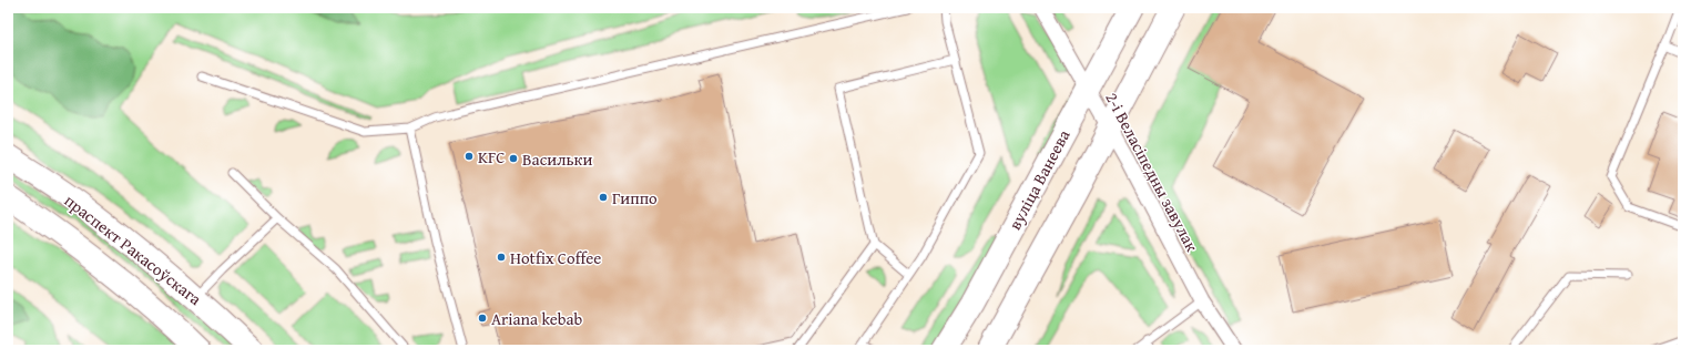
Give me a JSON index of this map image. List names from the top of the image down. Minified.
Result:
{"streets":{"main road":["вуліца Ванеева","праспект Ракасоўскага"],"street":["2-і Веласіпедны завулак"]},"crossings":[["2-і Веласіпедны завулак","вуліца Ванеева"]],"places":["KFC","Васильки","Гиппо","Hotfix Coffee","Ariana kebab"]}
